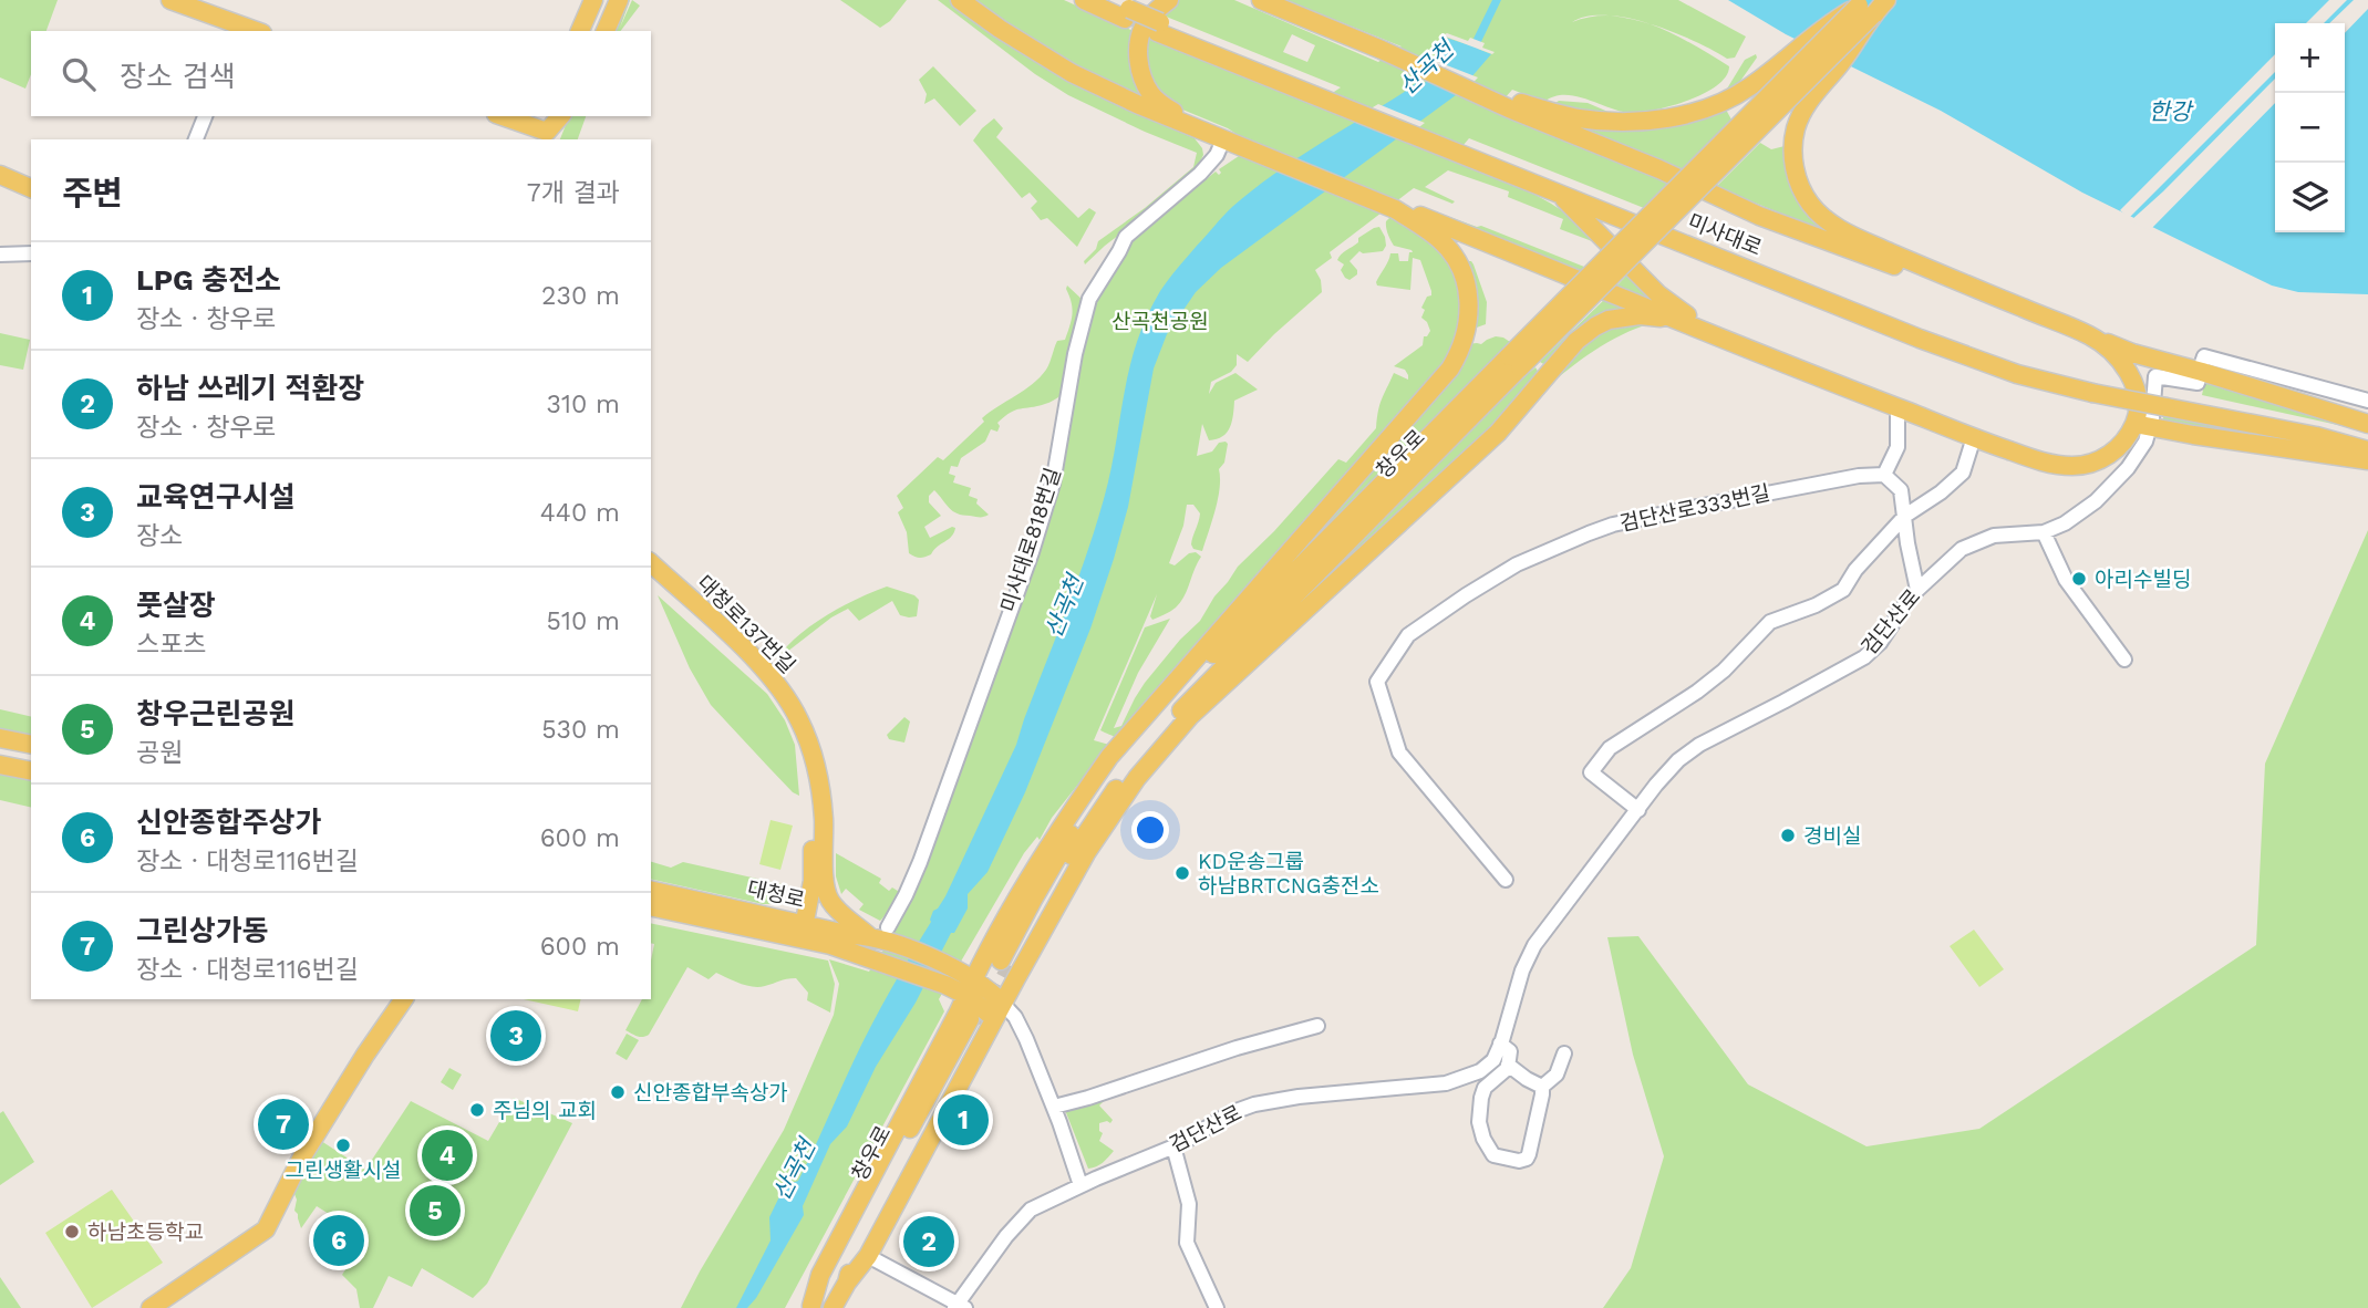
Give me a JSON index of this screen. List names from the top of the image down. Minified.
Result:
{"streets":{"main road":["미사대로","창우로","대청로137번길","대청로"],"street":["검단산로333번길","미사대로818번길","검단산로"]},"crossings":[["미사대로818번길","대청로"],["대청로137번길","대청로"]],"water":["산곡천","한강"],"parks":["산곡천공원"],"places":["아리수빌딩","경비실","KD운송그룹 하남BRTCNG충전소","신안종합부속상가","주님의 교회","그린생활시설","하남초등학교"],"page":{"map_buttons":["+","−"],"search":"장소 검색","heading":["주변","7개 결과"],"list":[{"mark":"1","name":"LPG 충전소","note":"장소 · 창우로","value":"230 m"},{"mark":"2","name":"하남 쓰레기 적환장","note":"장소 · 창우로","value":"310 m"},{"mark":"3","name":"교육연구시설","note":"장소","value":"440 m"},{"mark":"4","name":"풋살장","note":"스포츠","value":"510 m"},{"mark":"5","name":"창우근린공원","note":"공원","value":"530 m"},{"mark":"6","name":"신안종합주상가","note":"장소 · 대청로116번길","value":"600 m"},{"mark":"7","name":"그린상가동","note":"장소 · 대청로116번길","value":"600 m"}],"pins":["3","1","7","4","5","6","2"]}}
